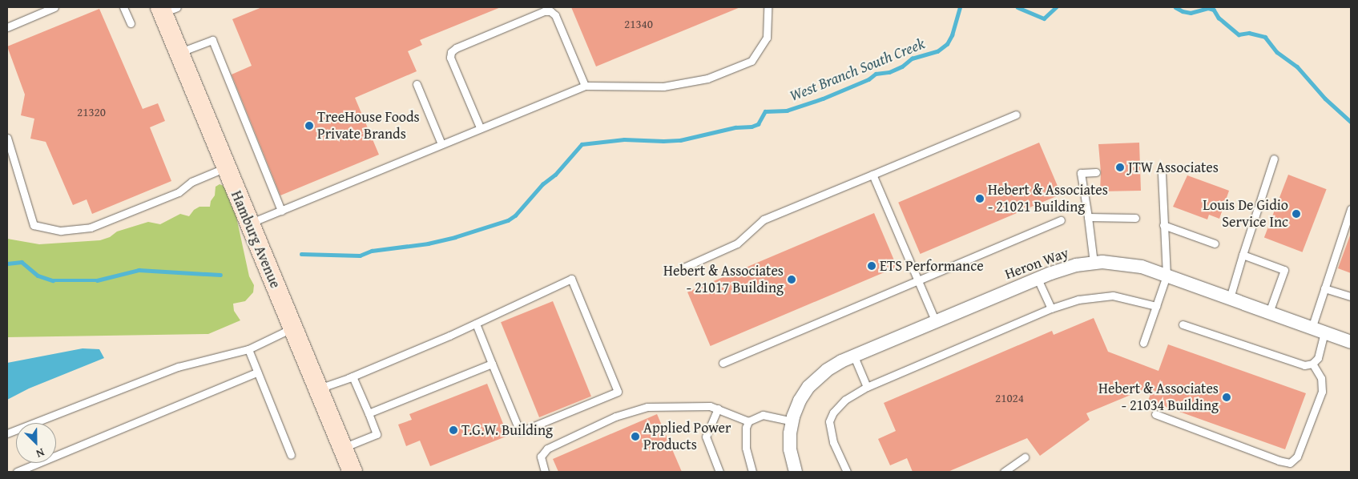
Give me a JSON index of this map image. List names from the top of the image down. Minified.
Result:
{"streets":{"street":["Hamburg Avenue","Heron Way"]},"water":["West Branch South Creek"],"places":["TreeHouse Foods Private Brands","JTW Associates","Hebert & Associates - 21021 Building","Louis De Gidio Service Inc","ETS Performance","Hebert & Associates - 21017 Building","Hebert & Associates - 21034 Building","T.G.W. Building","Applied Power Products"],"house_numbers":["21340","21320","21024"],"north":"bottom right"}
